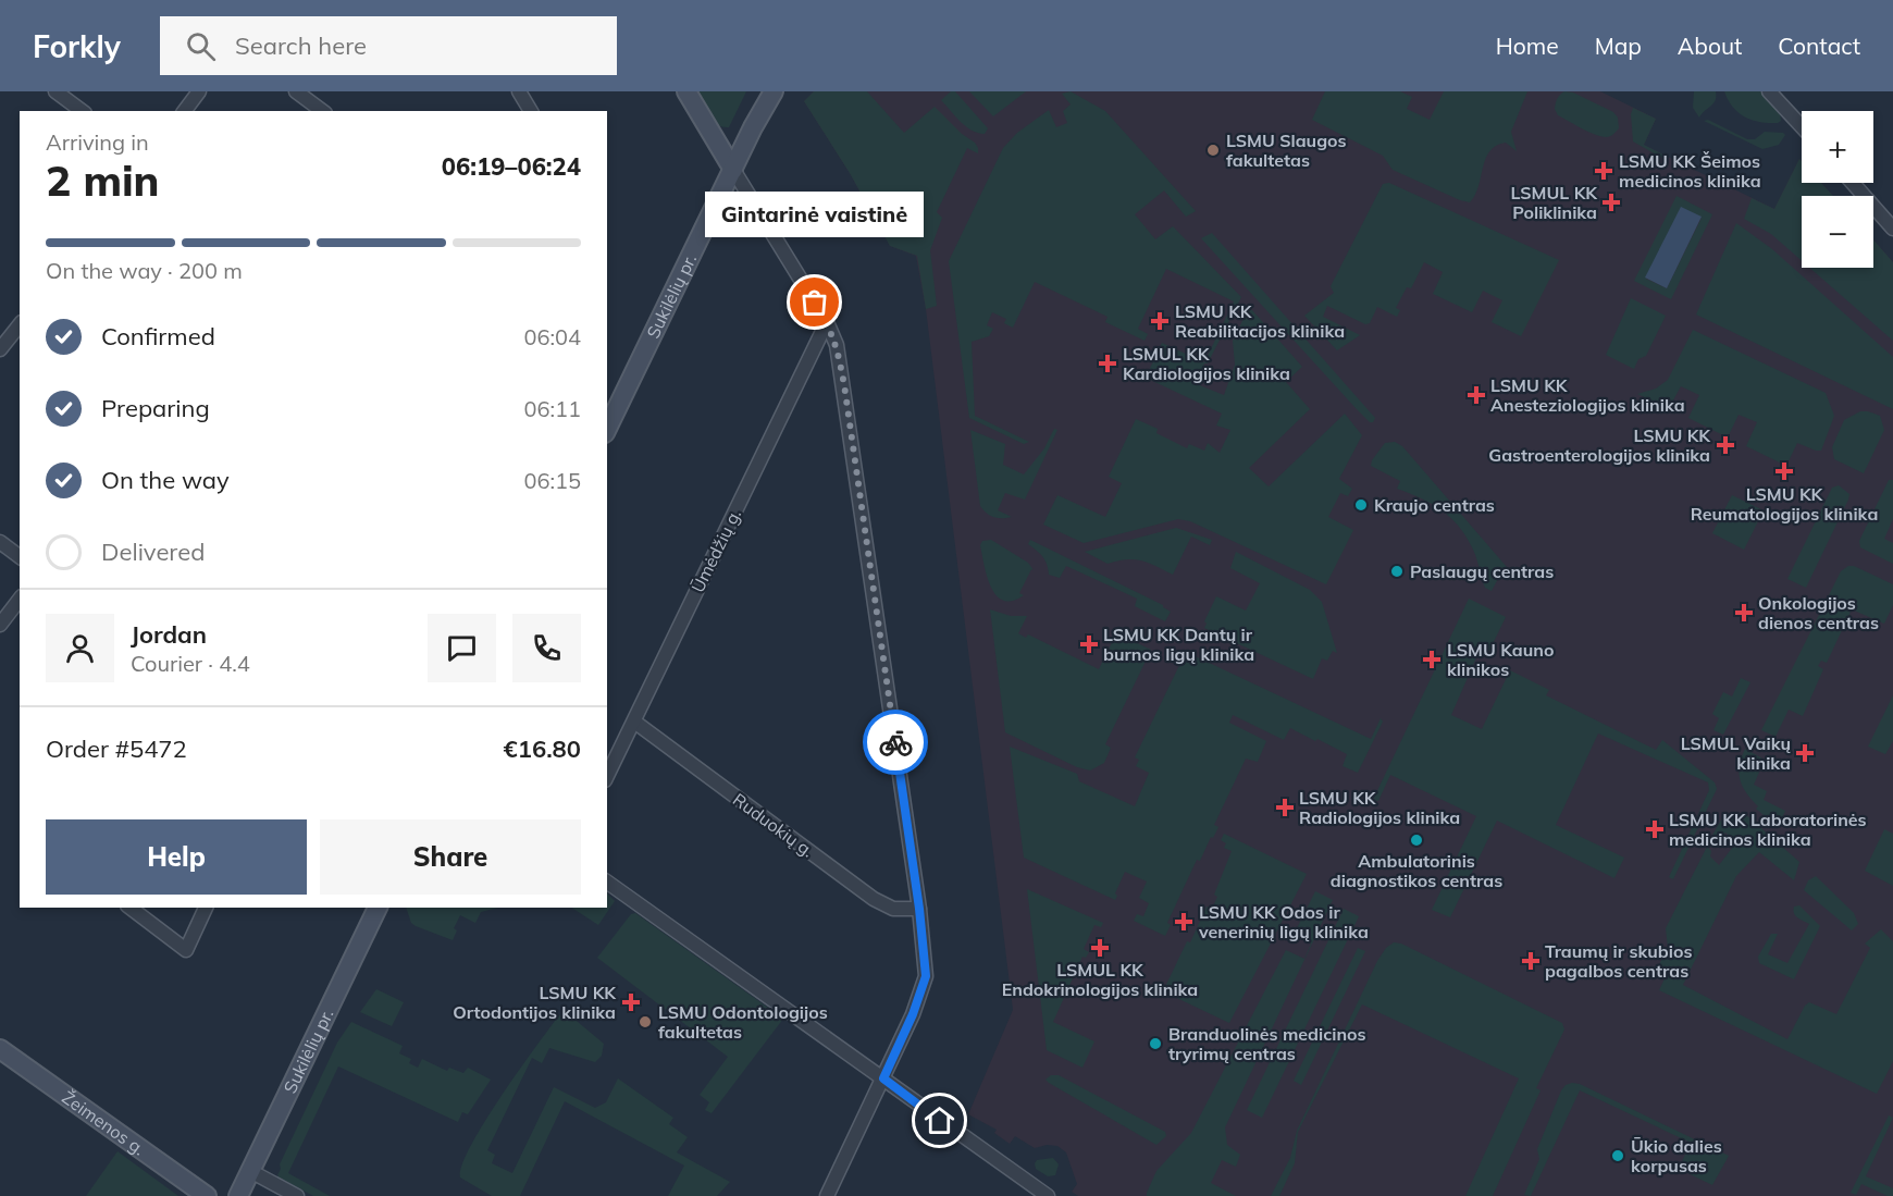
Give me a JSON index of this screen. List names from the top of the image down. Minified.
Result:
{"streets":{"main road":["Sukilėlių pr.","Žeimenos g."],"street":["Ūmėdžių g.","Ruduokių g."]},"crossings":[["Ūmėdžių g.","Ruduokių g."]],"places":{"other":["LSMU Slaugos fakultetas","Gintarinė vaistinė","Kraujo centras","Paslaugų centras","Ambulatorinis diagnostikos centras","LSMU Odontologijos fakultetas","Branduolinės medicinos tryrimų centras","Ūkio dalies korpusas"],"health":["LSMU KK Šeimos medicinos klinika","LSMUL KK Poliklinika","LSMU KK Reabilitacijos klinika","LSMUL KK Kardiologijos klinika","LSMU KK Anesteziologijos klinika","LSMU KK Gastroenterologijos klinika","LSMU KK Reumatologijos klinika","Onkologijos dienos centras","LSMU KK Dantų ir burnos ligų klinika","LSMU Kauno klinikos","LSMUL Vaikų klinika","LSMU KK Radiologijos klinika","LSMU KK Laboratorinės medicinos klinika","LSMU KK Odos ir venerinių ligų klinika","LSMUL KK Endokrinologijos klinika","Traumų ir skubios pagalbos centras","LSMU KK Ortodontijos klinika"]},"page":{"header":"Forkly","search":"Search here","nav":["Home","Map","About","Contact"],"map_buttons":["+","−"],"heading":["2 min","Arriving in","06:19–06:24"],"panel":["Jordan","Courier · 4.4","Order #5472","€16.80"],"bubble":"Gintarinė vaistinė","bar":"On the way · 200 m","list":[["Confirmed","06:04"],["Preparing","06:11"],["On the way","06:15"],"Delivered"],"buttons":["Help","Share"]}}
